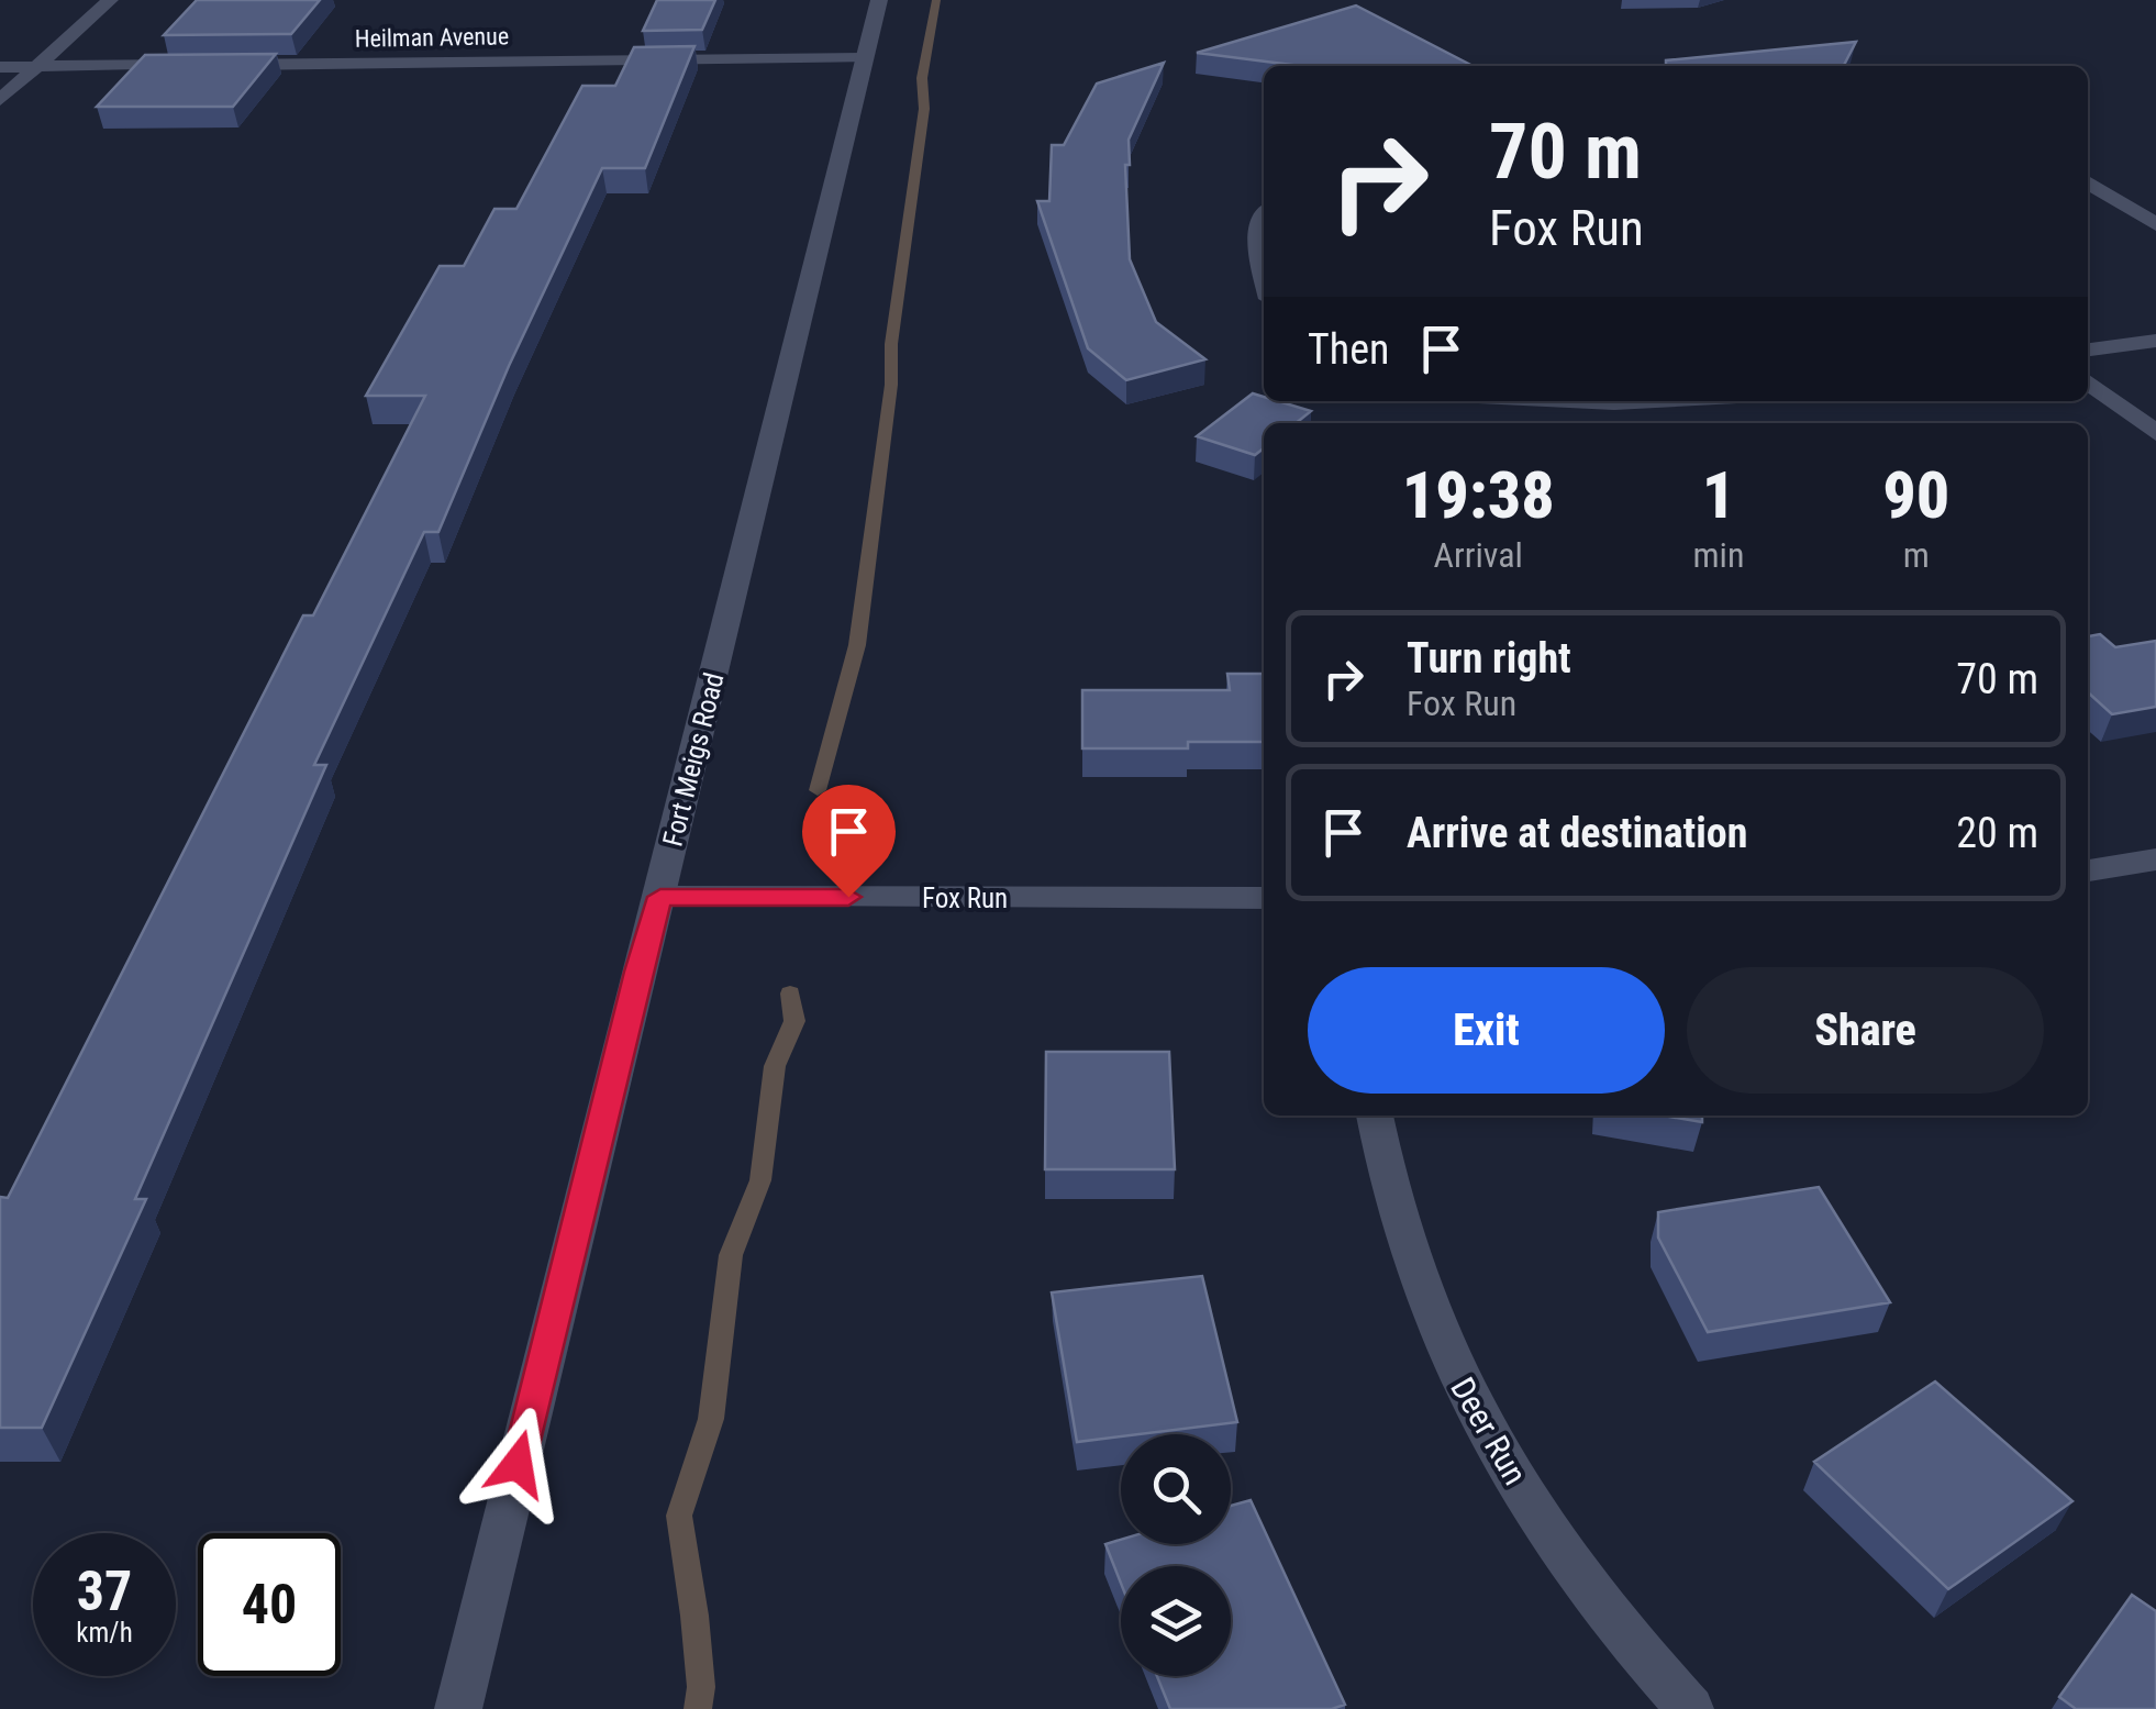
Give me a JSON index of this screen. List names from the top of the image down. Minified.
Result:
{"streets":{"street":["Heilman Avenue","Fort Meigs Road","Fox Run","Deer Run"]},"crossings":[["Heilman Avenue","Fort Meigs Road"],["Fort Meigs Road","Fox Run"]],"page":{"turn":["70 m","Fox Run"],"then":"Then","eta":["19:38","Arrival","1","min","90","m"],"list":[{"name":"Turn right","note":"Fox Run","value":"70 m"},{"name":"Arrive at destination","value":"20 m"}],"buttons":["Exit","Share"],"speed":"37 km/h","limit":"40"}}
